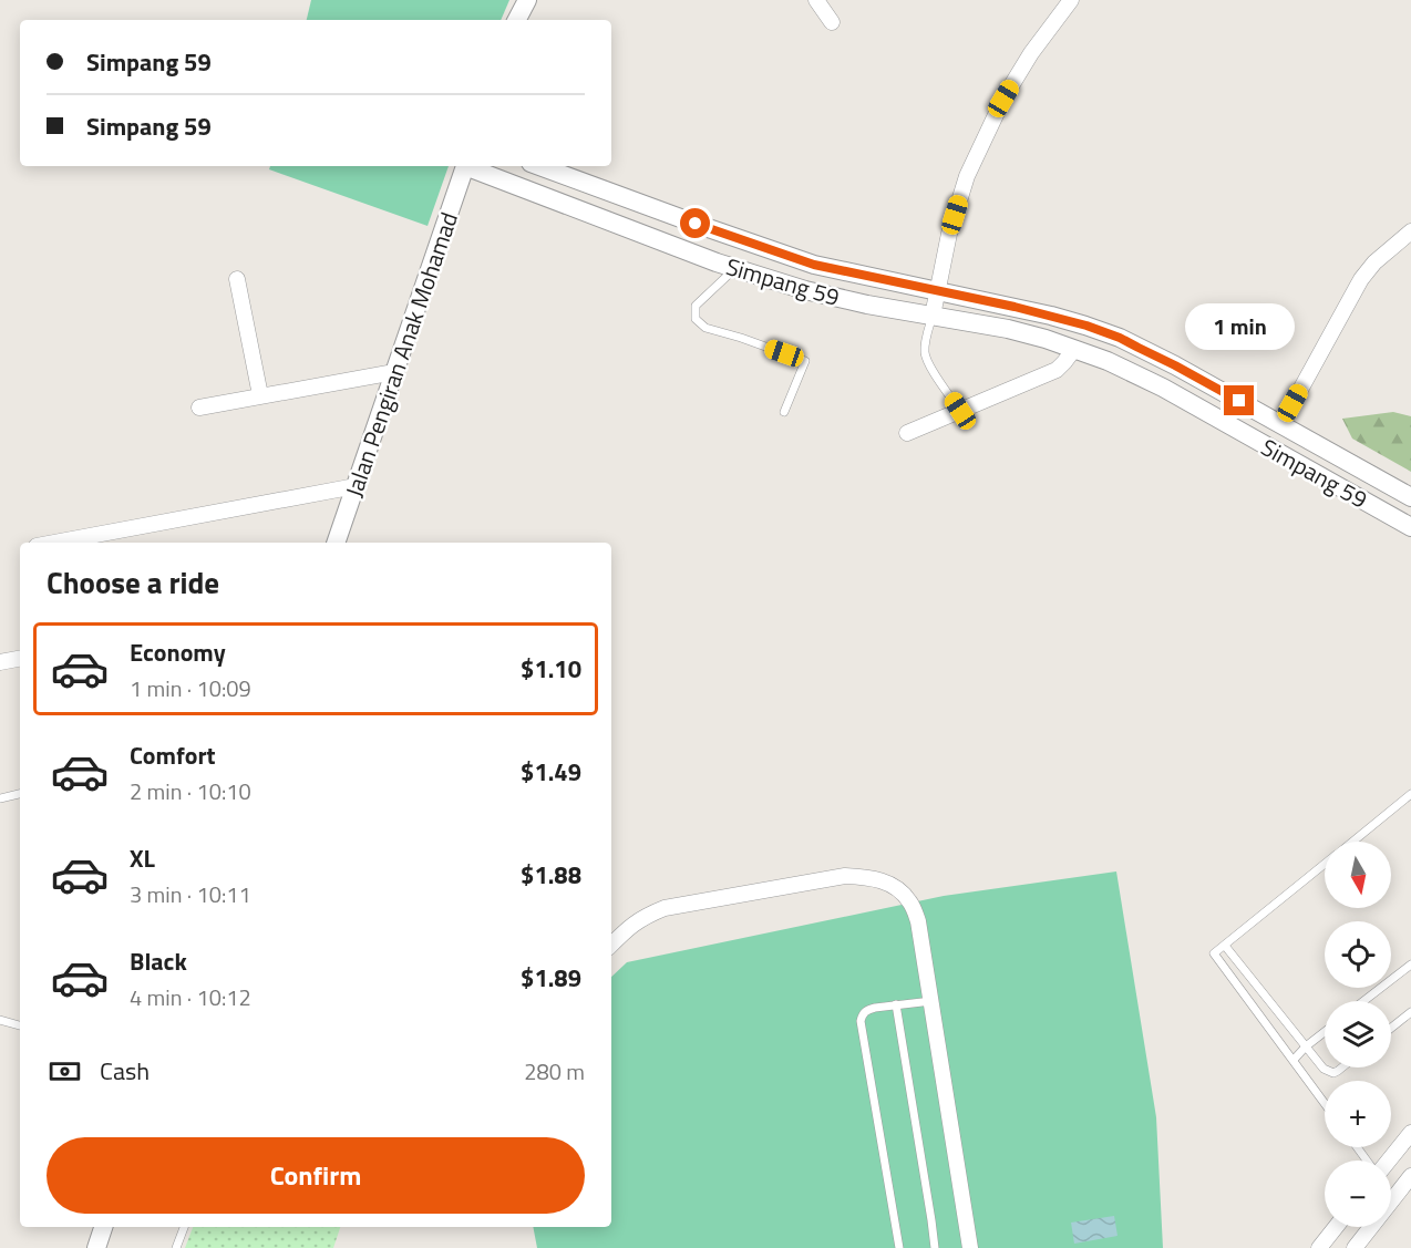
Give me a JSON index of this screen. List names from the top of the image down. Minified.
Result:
{"streets":{"street":["Simpang 59","Jalan Pengiran Anak Mohamad"]},"north":"bottom","page":{"banner":["Simpang 59","Simpang 59"],"bubble":"1 min","heading":"Choose a ride","list":[{"name":"Economy","note":"1 min · 10:09","value":"$1.10"},{"name":"Comfort","note":"2 min · 10:10","value":"$1.49"},{"name":"XL","note":"3 min · 10:11","value":"$1.88"},{"name":"Black","note":"4 min · 10:12","value":"$1.89"}],"map_buttons":["+","−"],"pay":["Cash","280 m"],"buttons":"Confirm"}}
